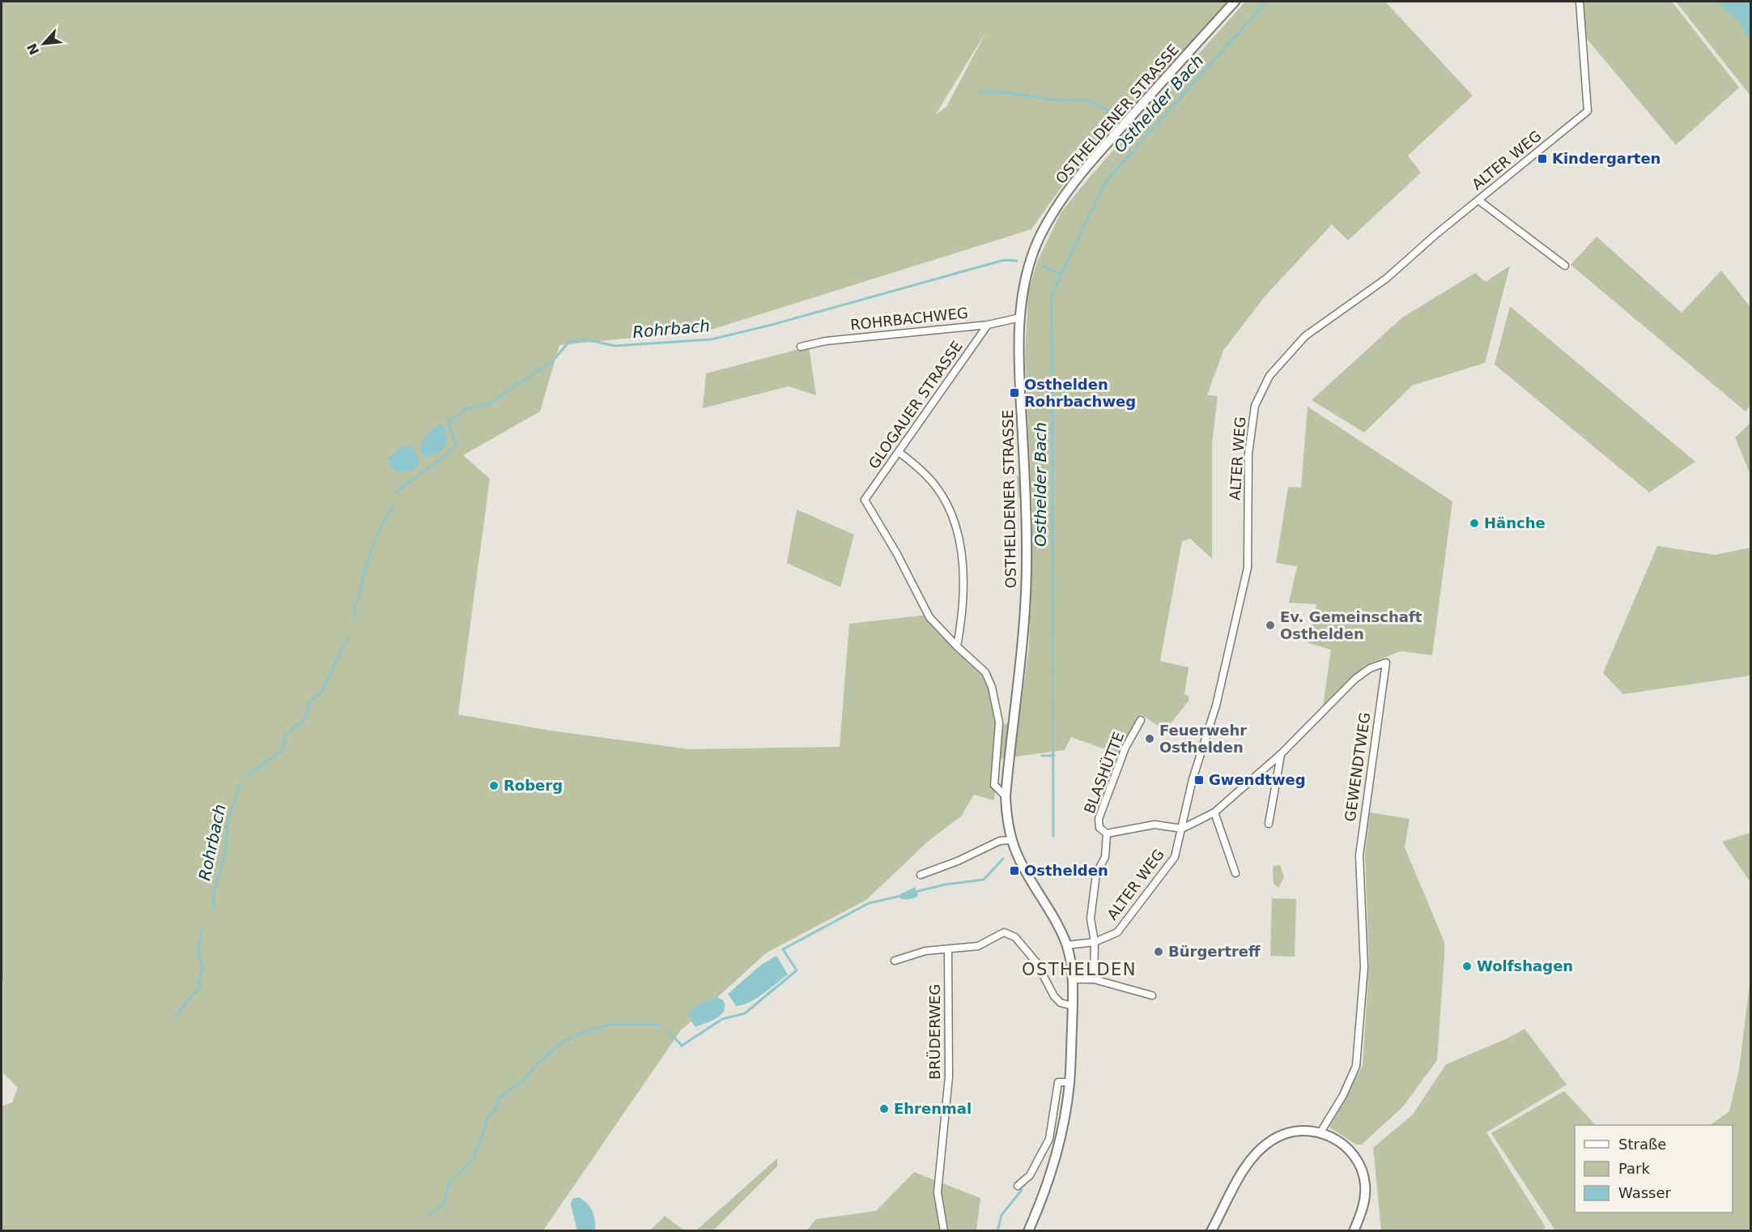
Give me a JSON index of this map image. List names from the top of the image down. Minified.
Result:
{"streets":{"main road":["OSTHELDENER STRASSE"],"street":["ALTER WEG","ROHRBACHWEG","GLOGAUER STRASSE","GEWENDTWEG","BLASHÜTTE","BRÜDERWEG"]},"crossings":[["OSTHELDENER STRASSE","ALTER WEG"],["OSTHELDENER STRASSE","ROHRBACHWEG"],["ALTER WEG","GEWENDTWEG"],["ALTER WEG","BLASHÜTTE"],["ROHRBACHWEG","GLOGAUER STRASSE"],["GEWENDTWEG","BLASHÜTTE"]],"districts":["OSTHELDEN"],"water":["Osthelder Bach","Rohrbach"],"places":{"transit":["Kindergarten","Osthelden Rohrbachweg","Gwendtweg","Osthelden"],"other":["Hänche","Ev. Gemeinschaft Osthelden","Feuerwehr Osthelden","Roberg","Bürgertreff","Wolfshagen","Ehrenmal"]},"legend":["Straße","Park","Wasser"],"north":"bottom left"}
